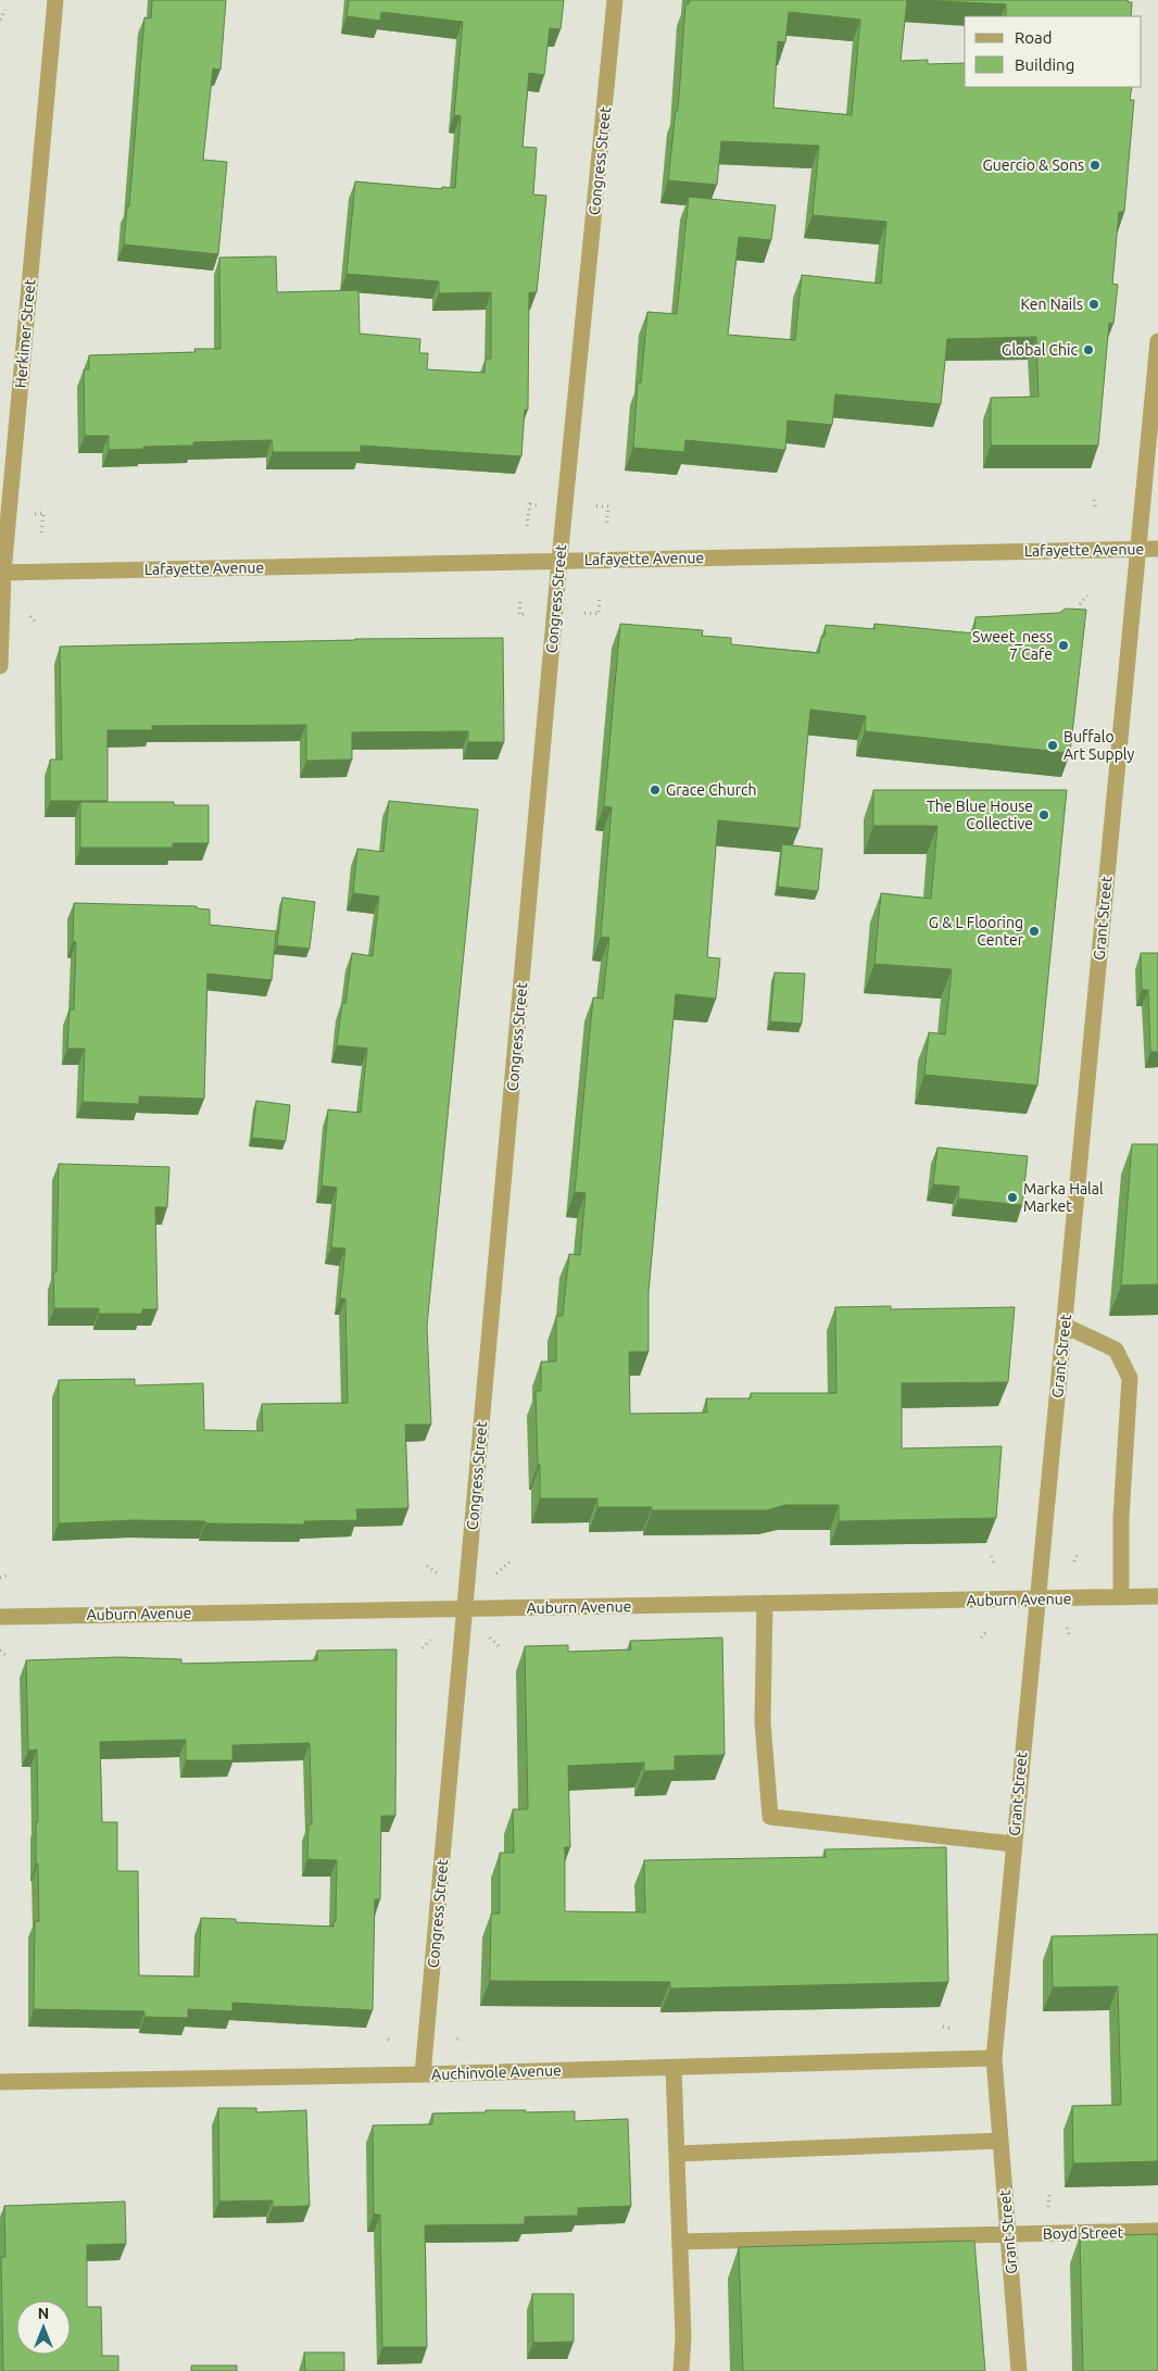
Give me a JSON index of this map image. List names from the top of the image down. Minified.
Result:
{"streets":{"street":["Congress Street","Herkimer Street","Lafayette Avenue","Grant Street","Auburn Avenue","Auchinvole Avenue","Boyd Street"]},"crossings":[["Congress Street","Lafayette Avenue"],["Congress Street","Auburn Avenue"],["Congress Street","Auchinvole Avenue"],["Herkimer Street","Lafayette Avenue"],["Lafayette Avenue","Grant Street"],["Grant Street","Auburn Avenue"],["Grant Street","Auchinvole Avenue"],["Grant Street","Boyd Street"]],"places":["Guercio & Sons","Ken Nails","Global Chic","Sweet_ness 7 Cafe","Buffalo Art Supply","Grace Church","The Blue House Collective","G & L Flooring Center","Marka Halal Market"],"legend":["Road","Building"],"north":"top"}
